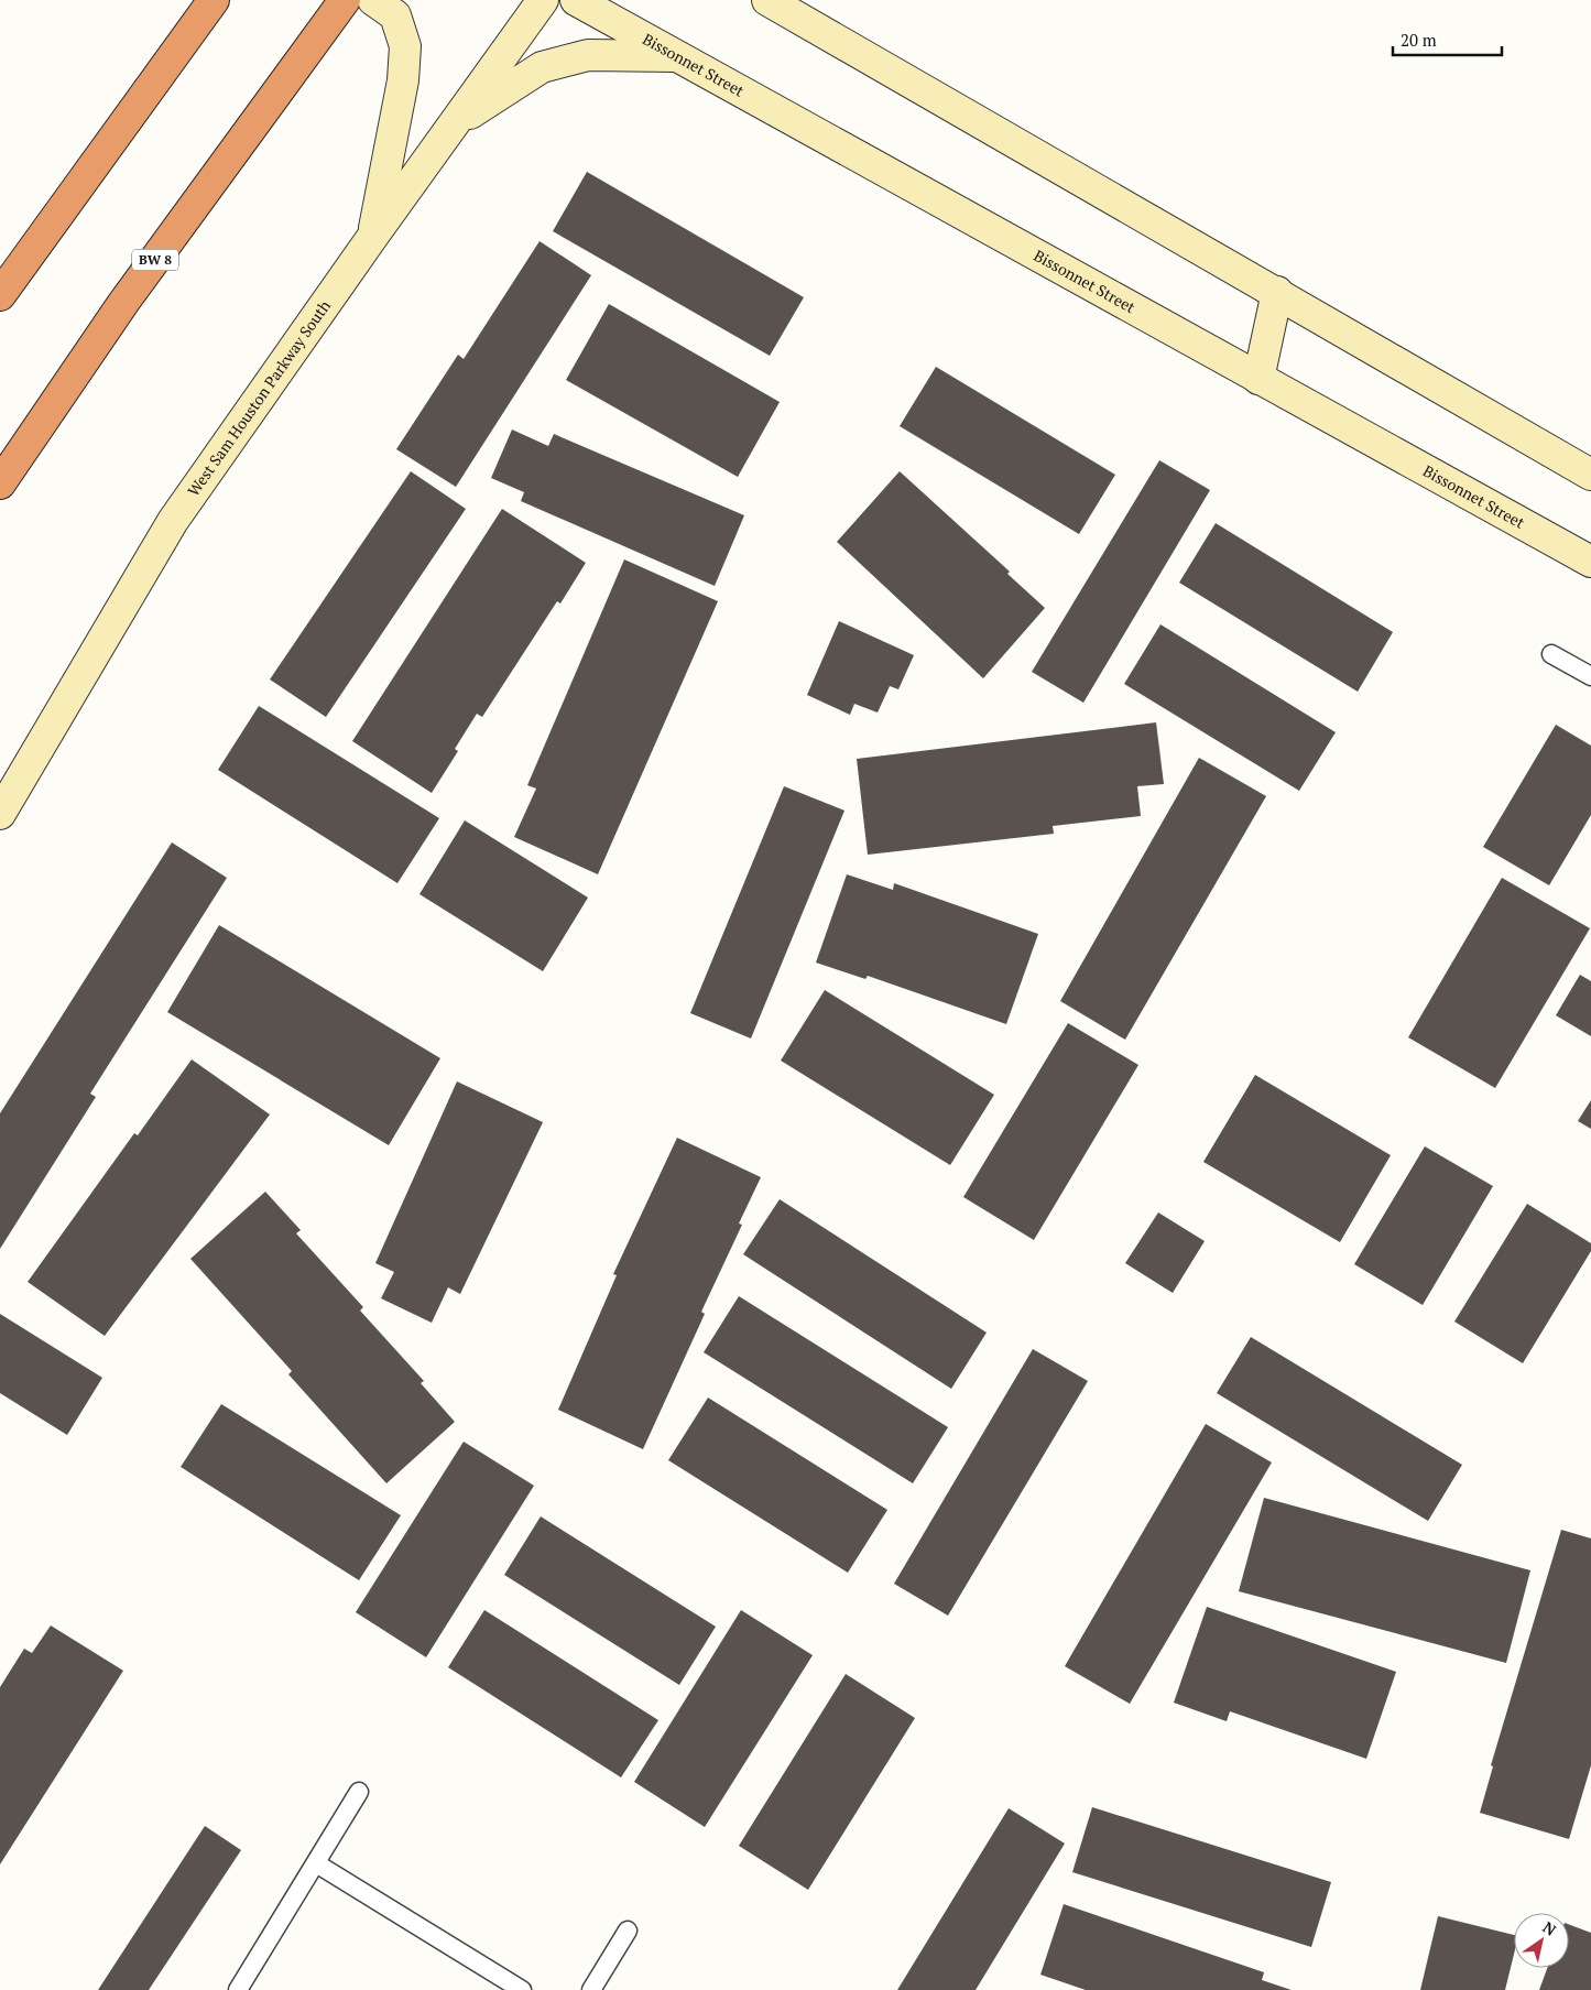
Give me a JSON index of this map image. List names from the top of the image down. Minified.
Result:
{"streets":{"highway":["BW 8"],"main road":["Bissonnet Street","West Sam Houston Parkway South"]},"scale_bar":"20 m","north":"top right"}
